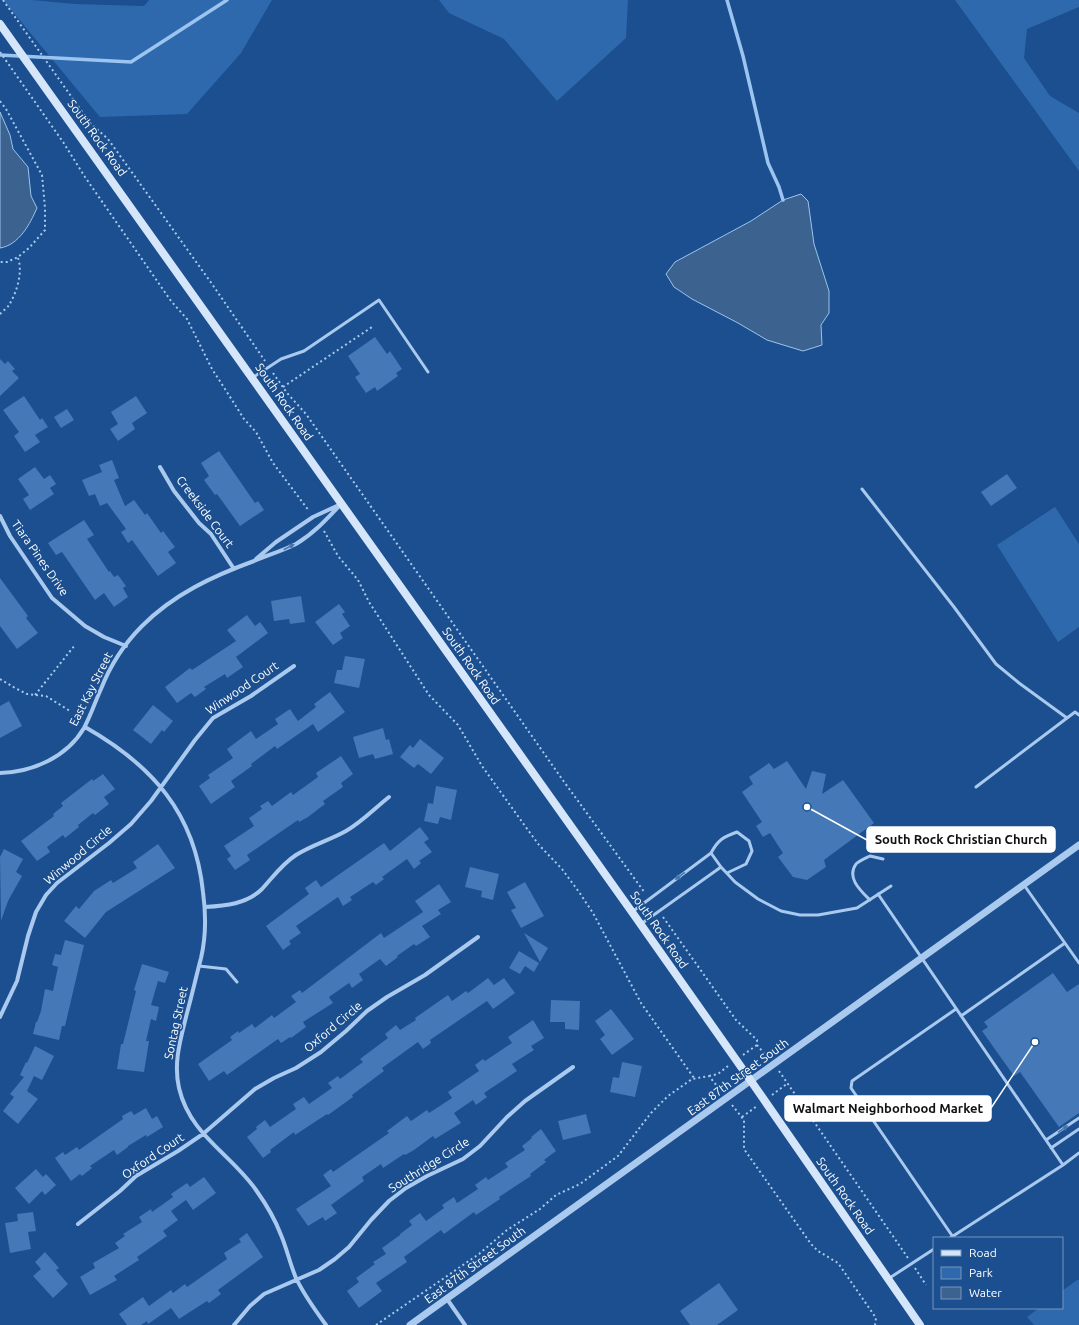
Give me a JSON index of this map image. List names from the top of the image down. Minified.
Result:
{"streets":{"main road":["South Rock Road"],"street":["Creekside Court","Tiara Pines Drive","Winwood Court","East Kay Street","Winwood Circle","Sontag Street","Oxford Circle","East 87th Street South","Oxford Court","Southridge Circle"]},"crossings":[["South Rock Road","East Kay Street"],["South Rock Road","East 87th Street South"],["Creekside Court","East Kay Street"],["Tiara Pines Drive","East Kay Street"],["Winwood Court","Winwood Circle"],["Winwood Court","Sontag Street"],["East Kay Street","Sontag Street"],["Winwood Circle","Sontag Street"],["Sontag Street","Oxford Circle"],["Sontag Street","Oxford Court"],["Sontag Street","Southridge Circle"],["Oxford Circle","Oxford Court"]],"places":["South Rock Christian Church","Walmart Neighborhood Market"],"legend":["Road","Park","Water"]}
